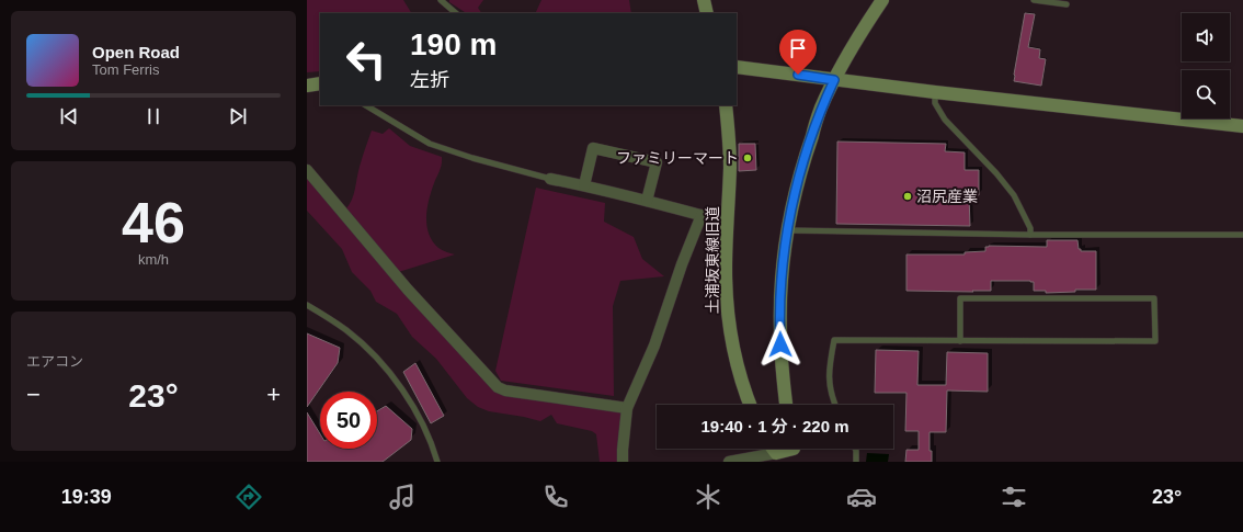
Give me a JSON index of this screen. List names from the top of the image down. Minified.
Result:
{"streets":{"street":["土浦坂東線旧道"]},"places":["ファミリーマート","沼尻産業"],"page":{"turn":["190 m","左折"],"song":["Open Road","Tom Ferris"],"tile":[["46","km/h"],"エアコン"],"heat":["−","23°","+"],"limit":"50","trip":"19:40 · 1 分 · 220 m","tabs":["19:39","23°"]}}
